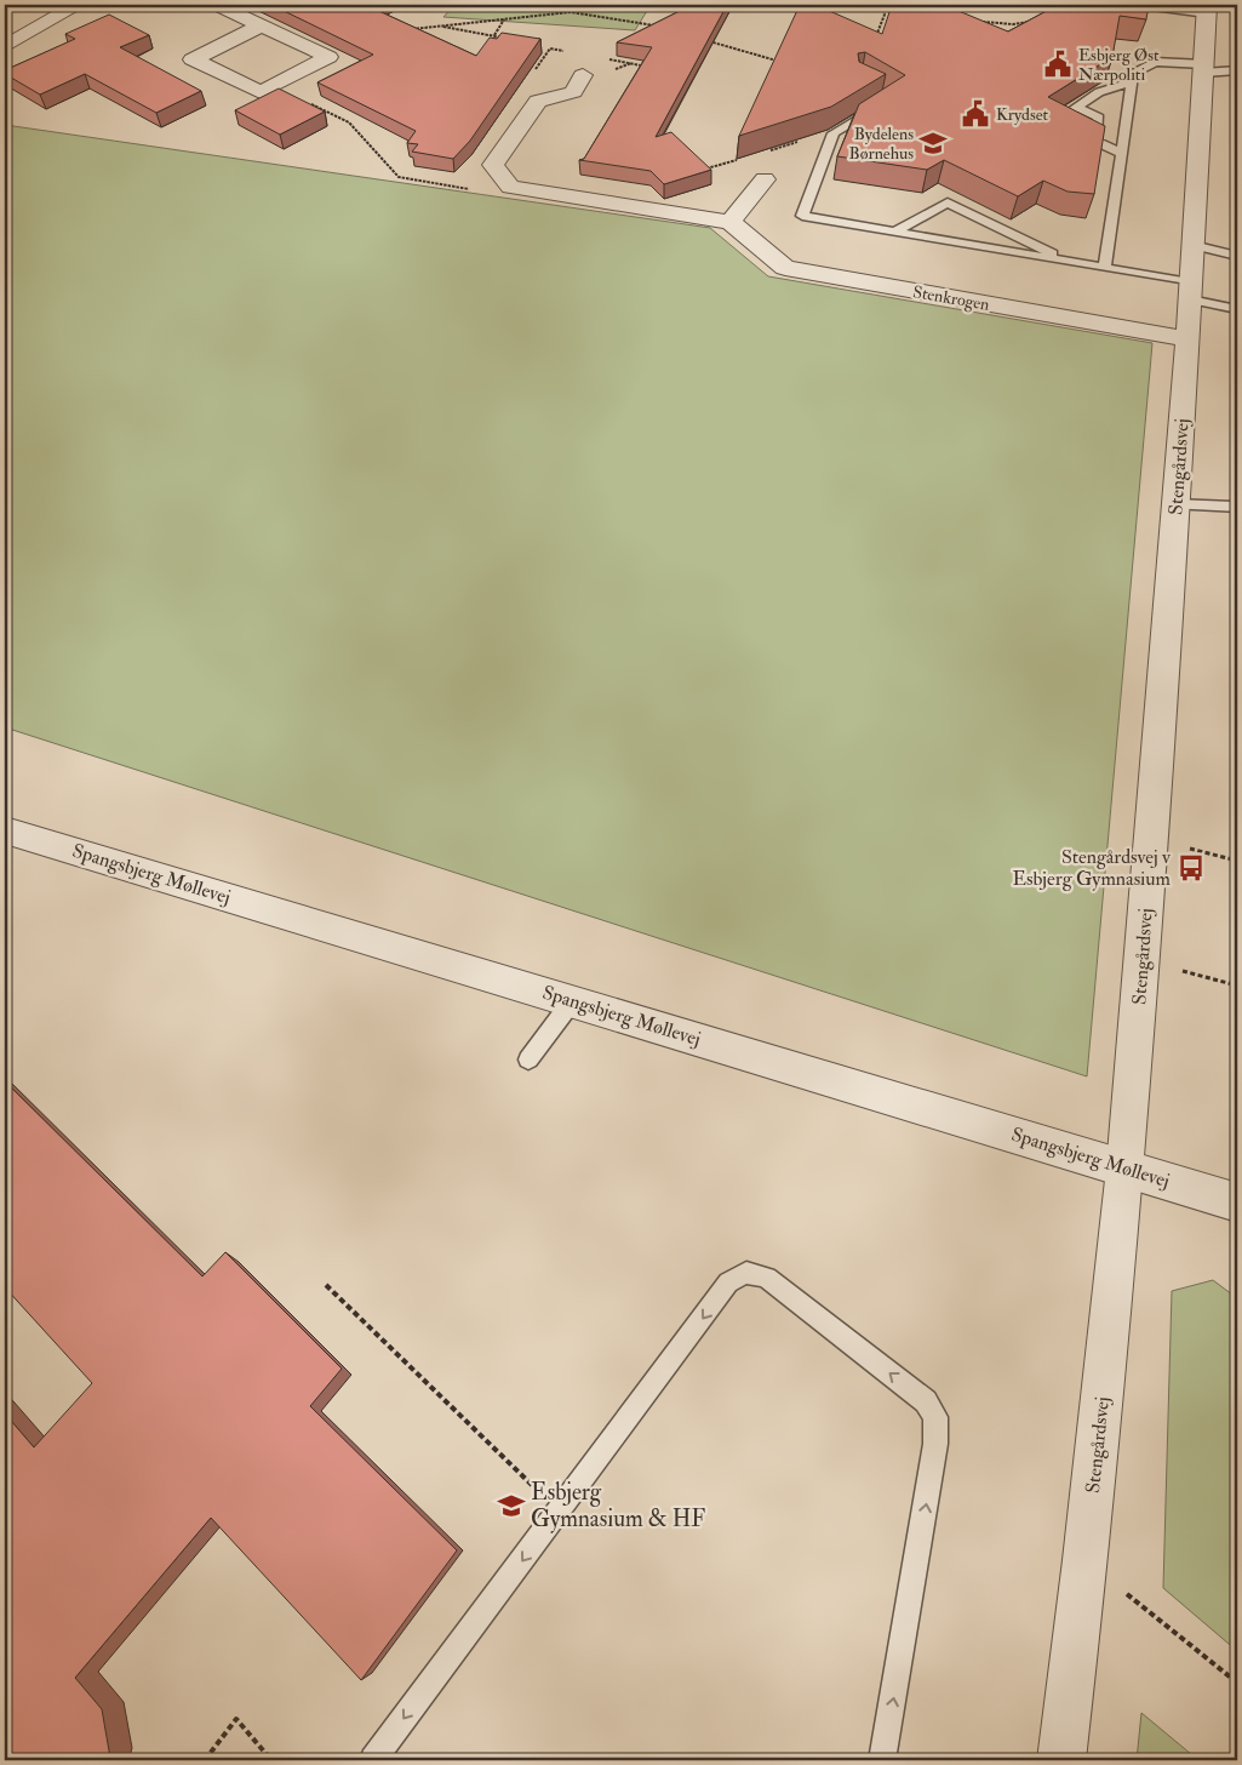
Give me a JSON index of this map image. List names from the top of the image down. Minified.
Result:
{"streets":{"street":["Stenkrogen","Stengårdsvej","Spangsbjerg Møllevej"]},"crossings":[["Stenkrogen","Stengårdsvej"],["Stengårdsvej","Spangsbjerg Møllevej"]],"places":{"public building":["Esbjerg Øst Nærpoliti","Krydset"],"school or university":["Bydelens Børnehus","Esbjerg Gymnasium & HF"],"bus stop":["Stengårdsvej v Esbjerg Gymnasium"]}}
